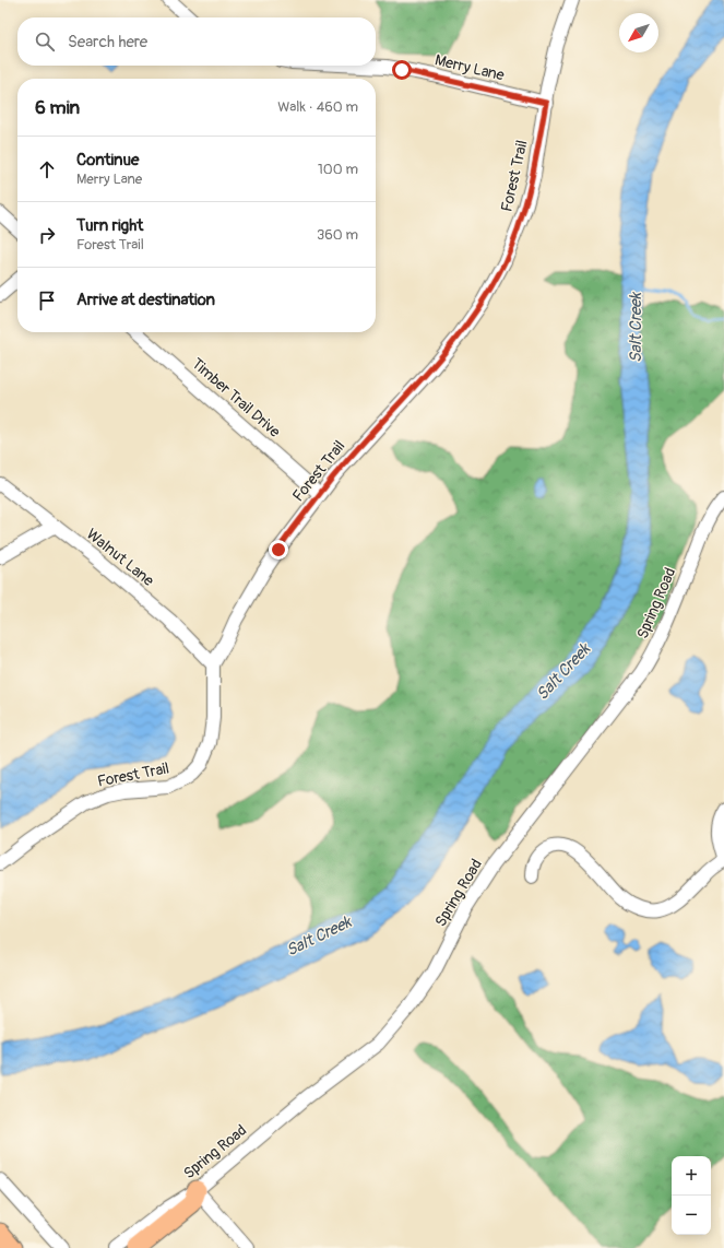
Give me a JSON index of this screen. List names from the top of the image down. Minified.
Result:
{"streets":{"street":["Merry Lane","Forest Trail","Timber Trail Drive","Walnut Lane","Spring Road"]},"crossings":[["Merry Lane","Forest Trail"],["Forest Trail","Timber Trail Drive"],["Forest Trail","Walnut Lane"]],"water":["Salt Creek"],"north":"bottom left","page":{"search":"Search here","heading":["6 min","Walk · 460 m"],"list":[["Continue","Merry Lane","100 m"],["Turn right","Forest Trail","360 m"],"Arrive at destination"],"map_buttons":["+","−"]}}
